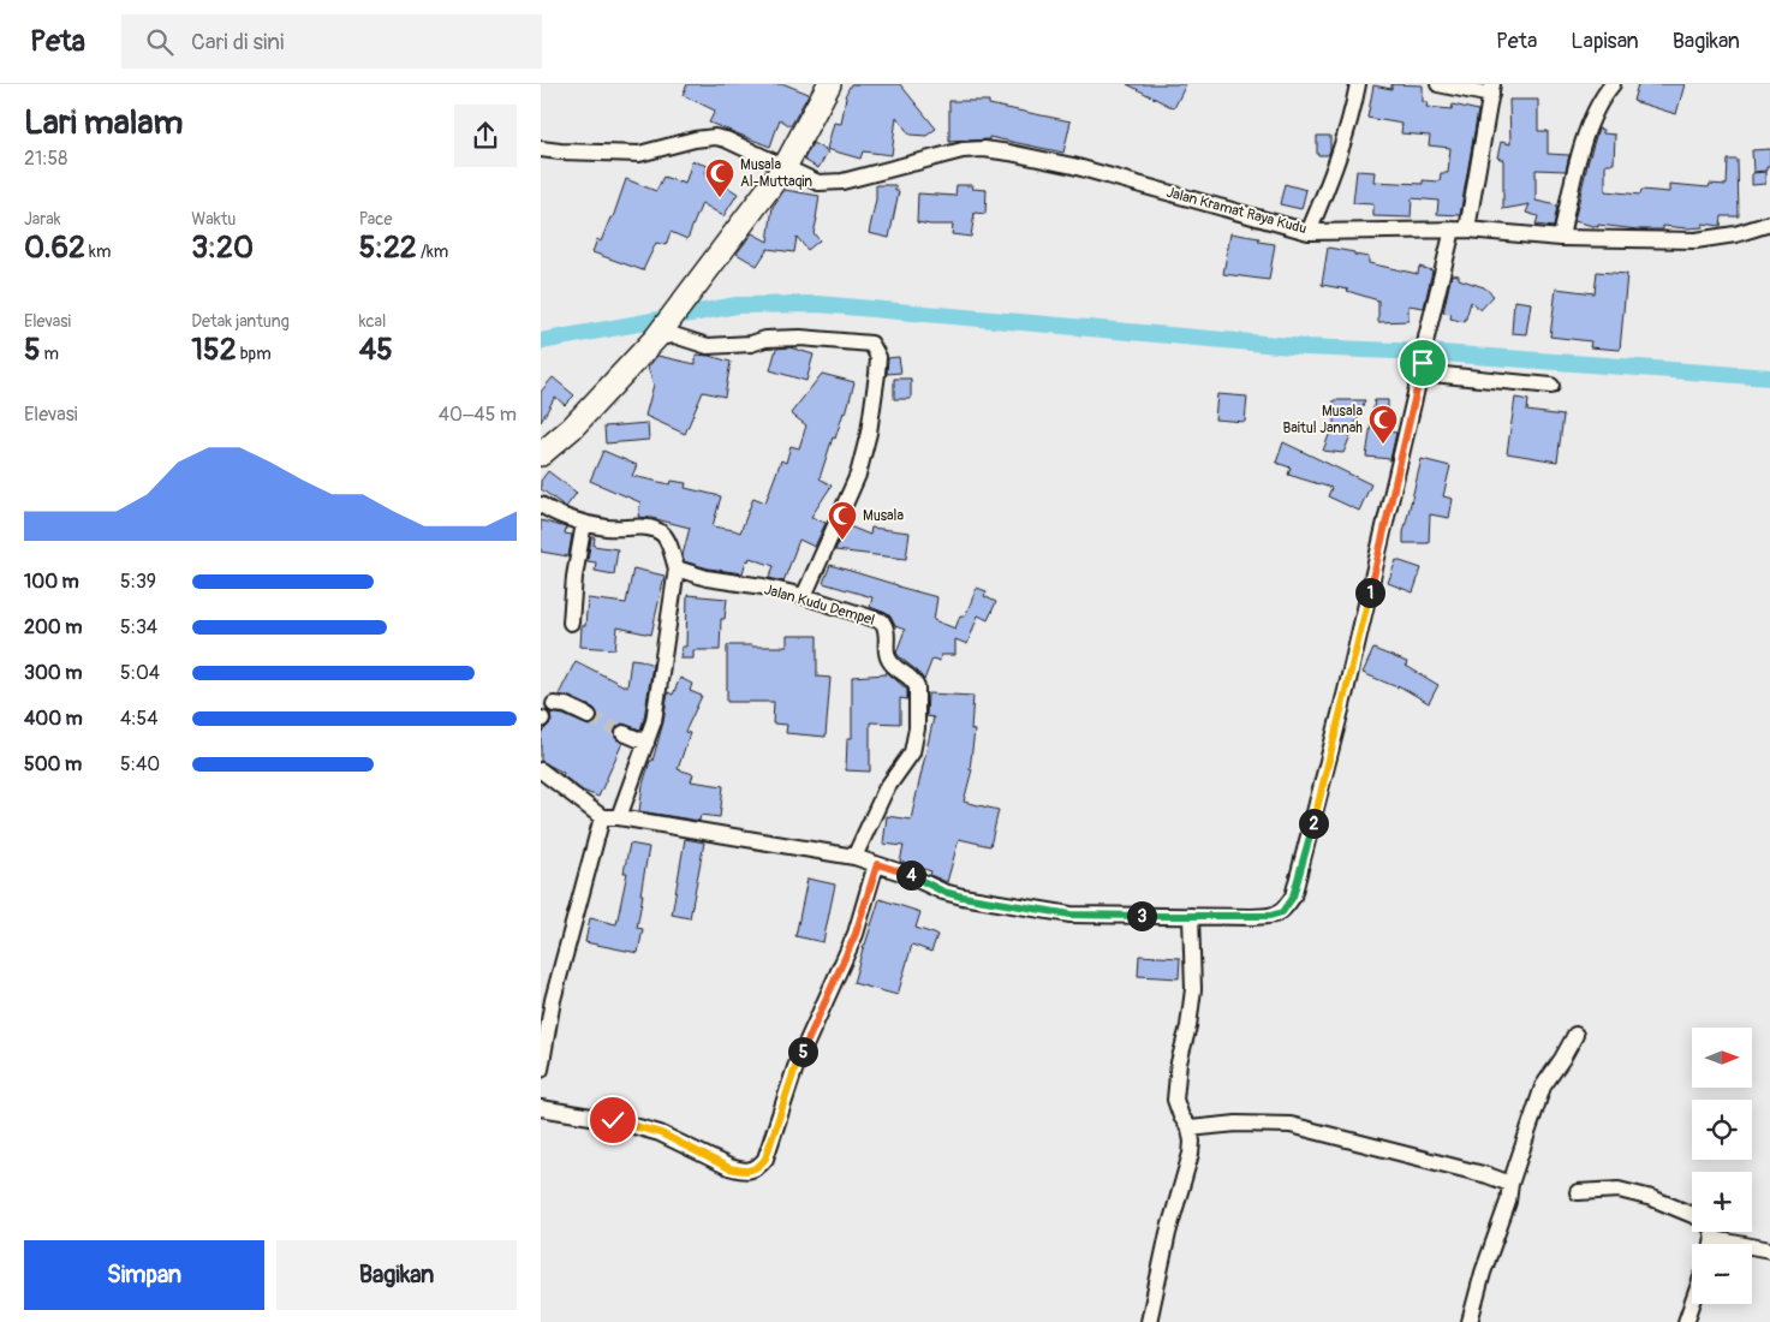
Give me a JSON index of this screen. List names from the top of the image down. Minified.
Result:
{"streets":{"street":["Jalan Kramat Raya Kudu","Jalan Kudu Dempel"]},"places":{"mosque":["Musala Al-Muttaqin","Musala Baitul Jannah","Musala"]},"north":"right","page":{"header":"Peta","search":"Cari di sini","nav":["Peta","Lapisan","Bagikan"],"heading":["Lari malam","21:58"],"stats":[["Jarak","0.62 km"],["Waktu","3:20"],["Pace","5:22 /km"],["Elevasi","5 m"],["Detak jantung","152 bpm"],["kcal","45"]],"chart":["Elevasi","40–45 m"],"list":[{"name":"100 m","note":"5:39"},{"name":"200 m","note":"5:34"},{"name":"300 m","note":"5:04"},{"name":"400 m","note":"4:54"},{"name":"500 m","note":"5:40"}],"pins":["1","2","4","3","5"],"map_buttons":["+","−"],"buttons":["Simpan","Bagikan"]}}
